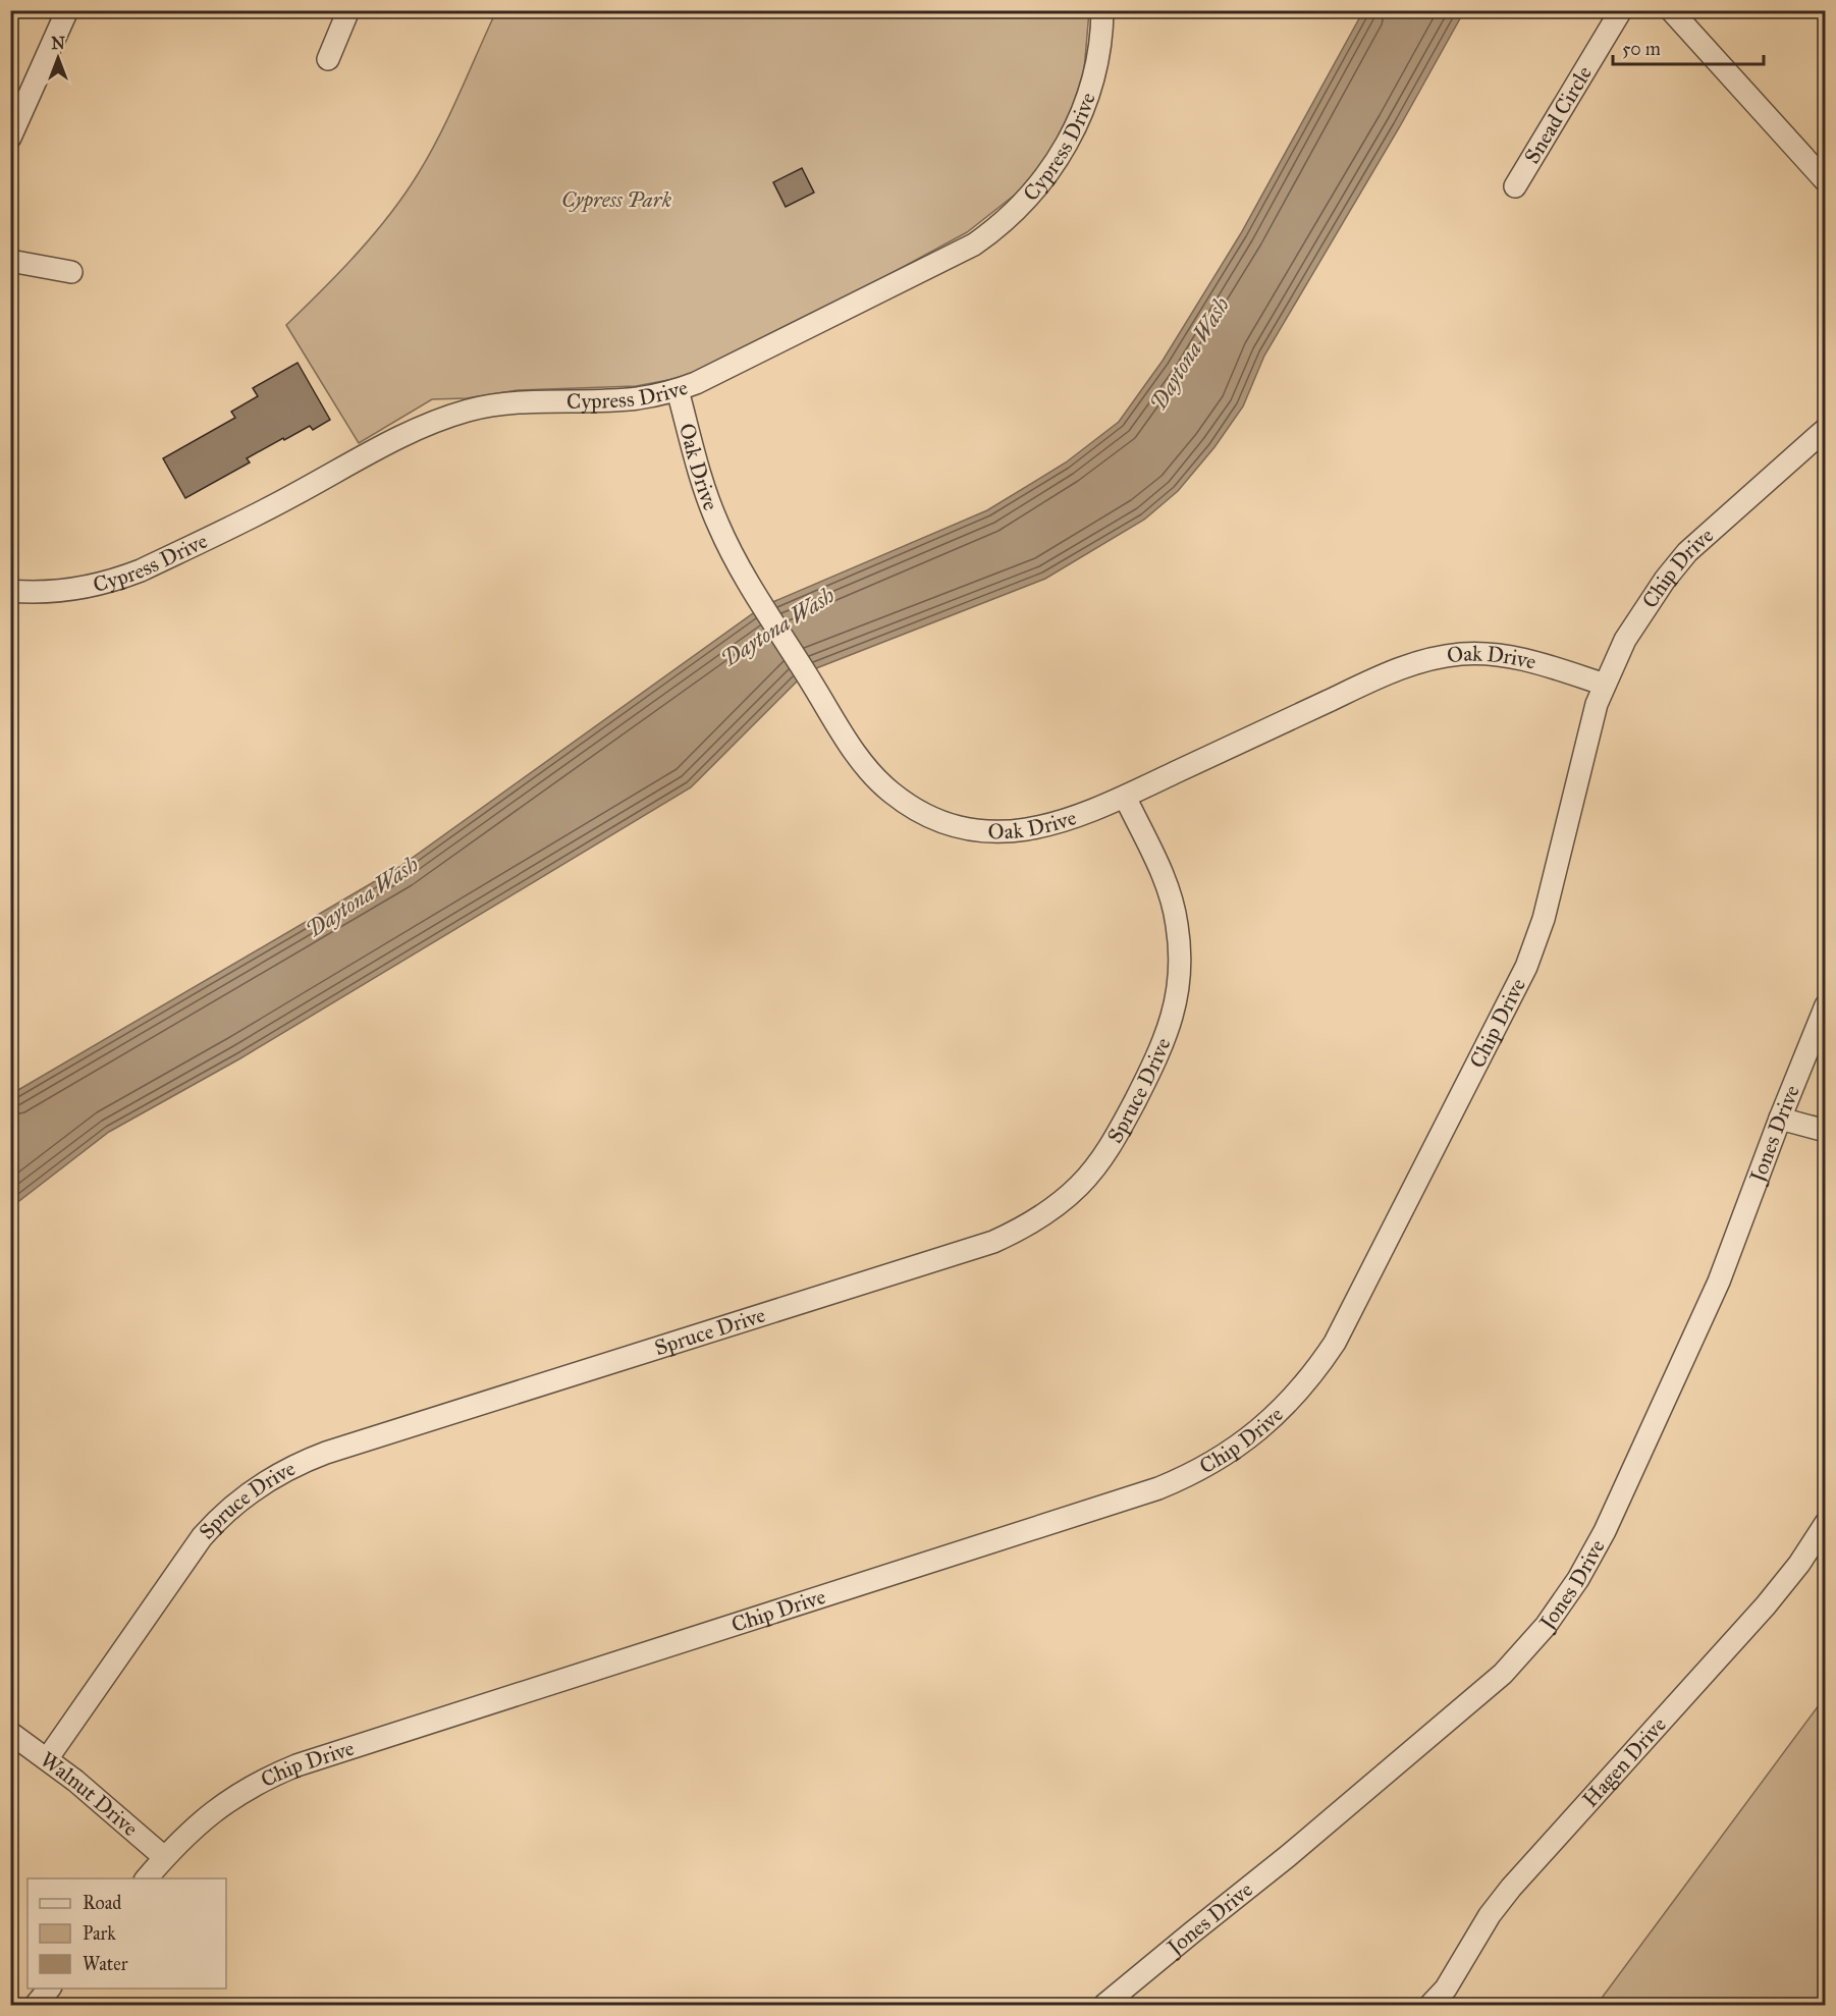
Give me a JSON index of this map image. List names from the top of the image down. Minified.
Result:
{"streets":{"street":["Snead Circle","Cypress Drive","Oak Drive","Chip Drive","Spruce Drive","Jones Drive","Hagen Drive","Walnut Drive"]},"crossings":[["Cypress Drive","Oak Drive"],["Oak Drive","Chip Drive"],["Oak Drive","Spruce Drive"],["Chip Drive","Walnut Drive"],["Spruce Drive","Walnut Drive"]],"water":["Daytona Wash"],"parks":["Cypress Park"],"legend":["Road","Park","Water"],"scale_bar":"50 m","north":"top"}
